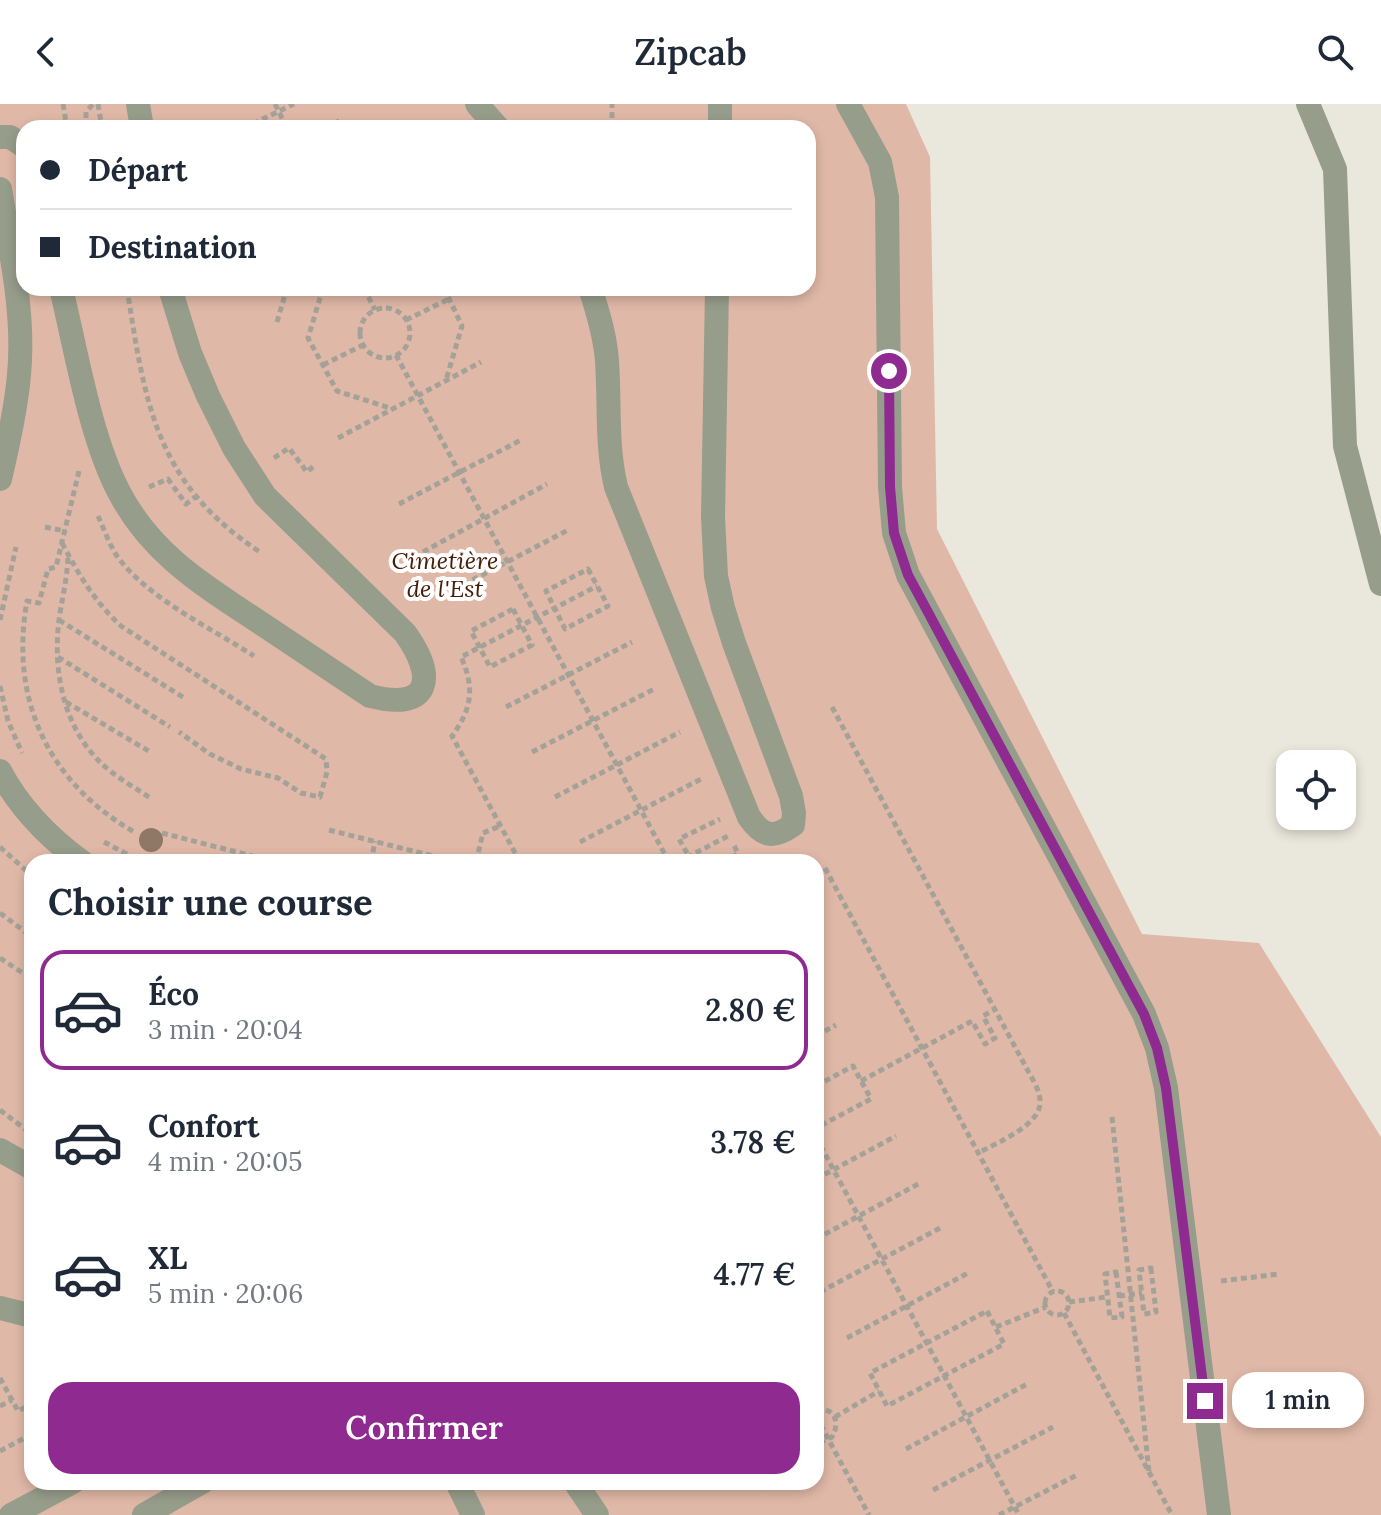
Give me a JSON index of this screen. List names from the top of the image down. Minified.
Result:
{"parks":["Cimetière de l'Est"],"page":{"header":"Zipcab","banner":["Départ","Destination"],"heading":"Choisir une course","list":[{"name":"Éco","note":"3 min · 20:04","value":"2.80 €"},{"name":"Confort","note":"4 min · 20:05","value":"3.78 €"},{"name":"XL","note":"5 min · 20:06","value":"4.77 €"}],"buttons":"Confirmer","bubble":"1 min"}}
